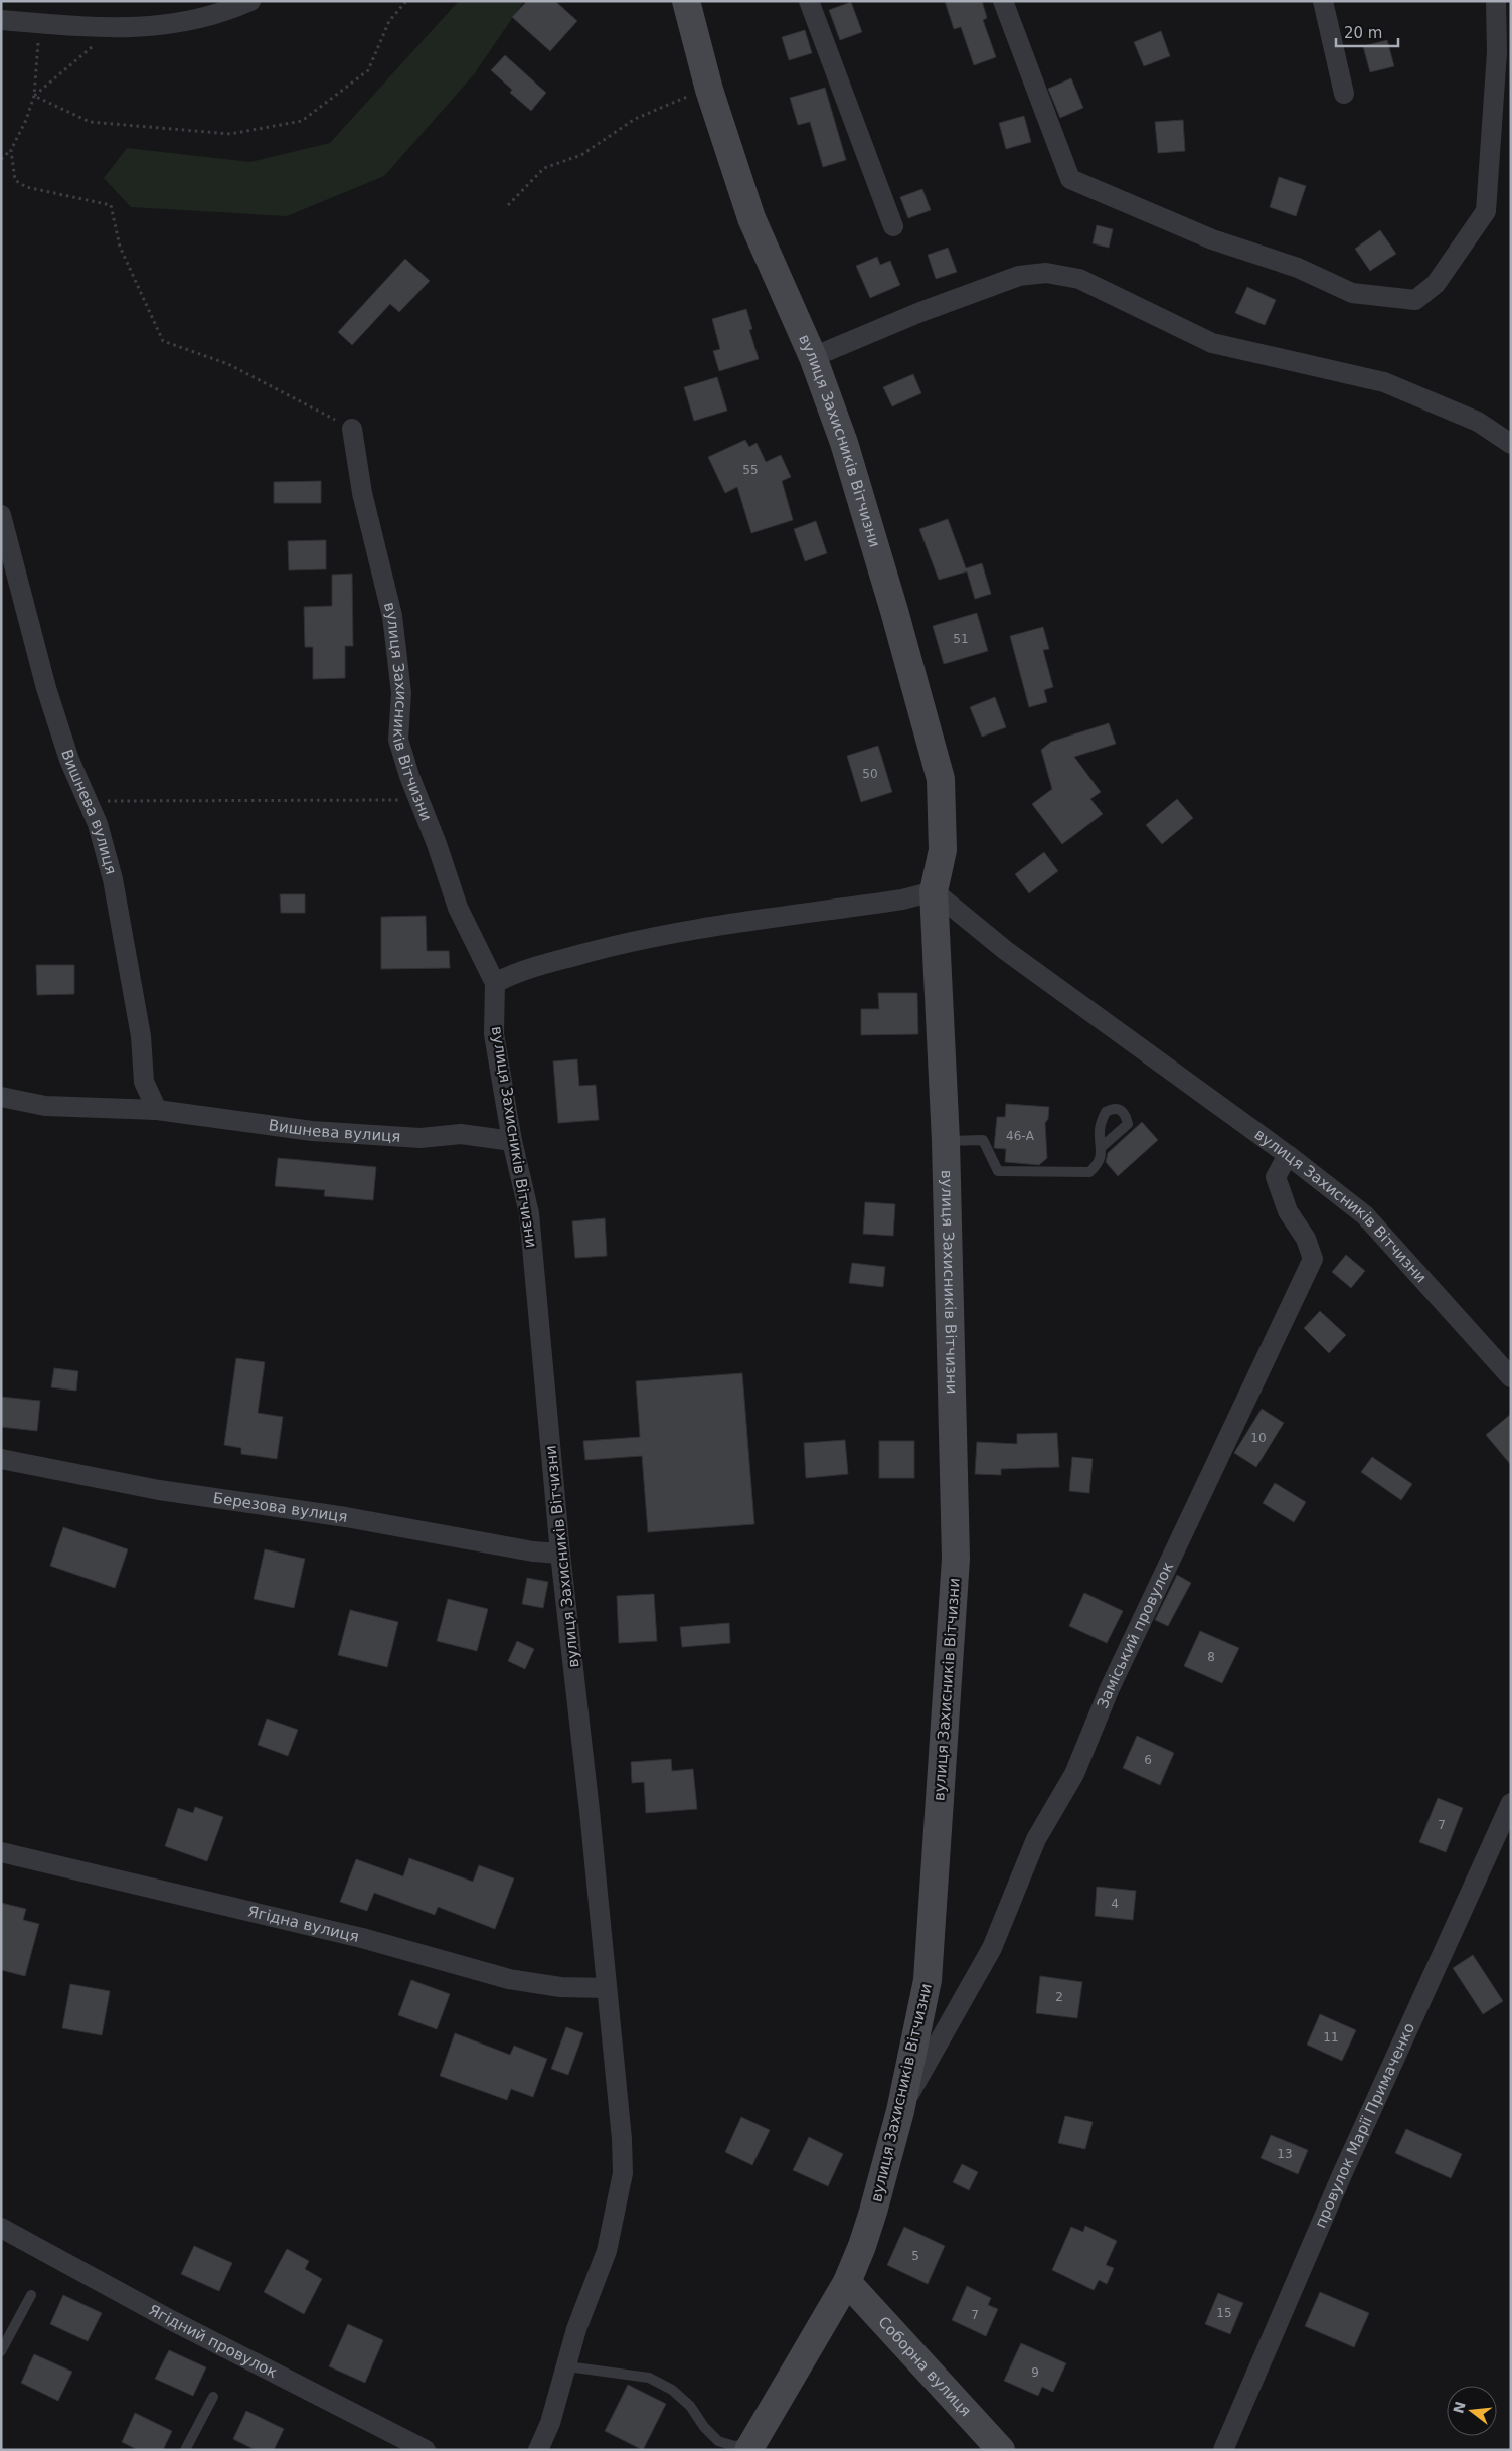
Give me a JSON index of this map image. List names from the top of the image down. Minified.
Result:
{"streets":{"street":["вулиця Захисників Вітчизни","Вишнева вулиця","Березова вулиця","Заміський провулок","Ягідна вулиця","провулок Марії Примаченко","Ягідний провулок","Соборна вулиця"]},"crossings":[["вулиця Захисників Вітчизни","Вишнева вулиця"],["вулиця Захисників Вітчизни","Березова вулиця"],["вулиця Захисників Вітчизни","Заміський провулок"],["вулиця Захисників Вітчизни","Ягідна вулиця"],["вулиця Захисників Вітчизни","Соборна вулиця"]],"house_numbers":["55","51","50","46-А","10","8","6","7","4","2","11","13","5","15","7","9"],"scale_bar":"20 m","north":"left"}
